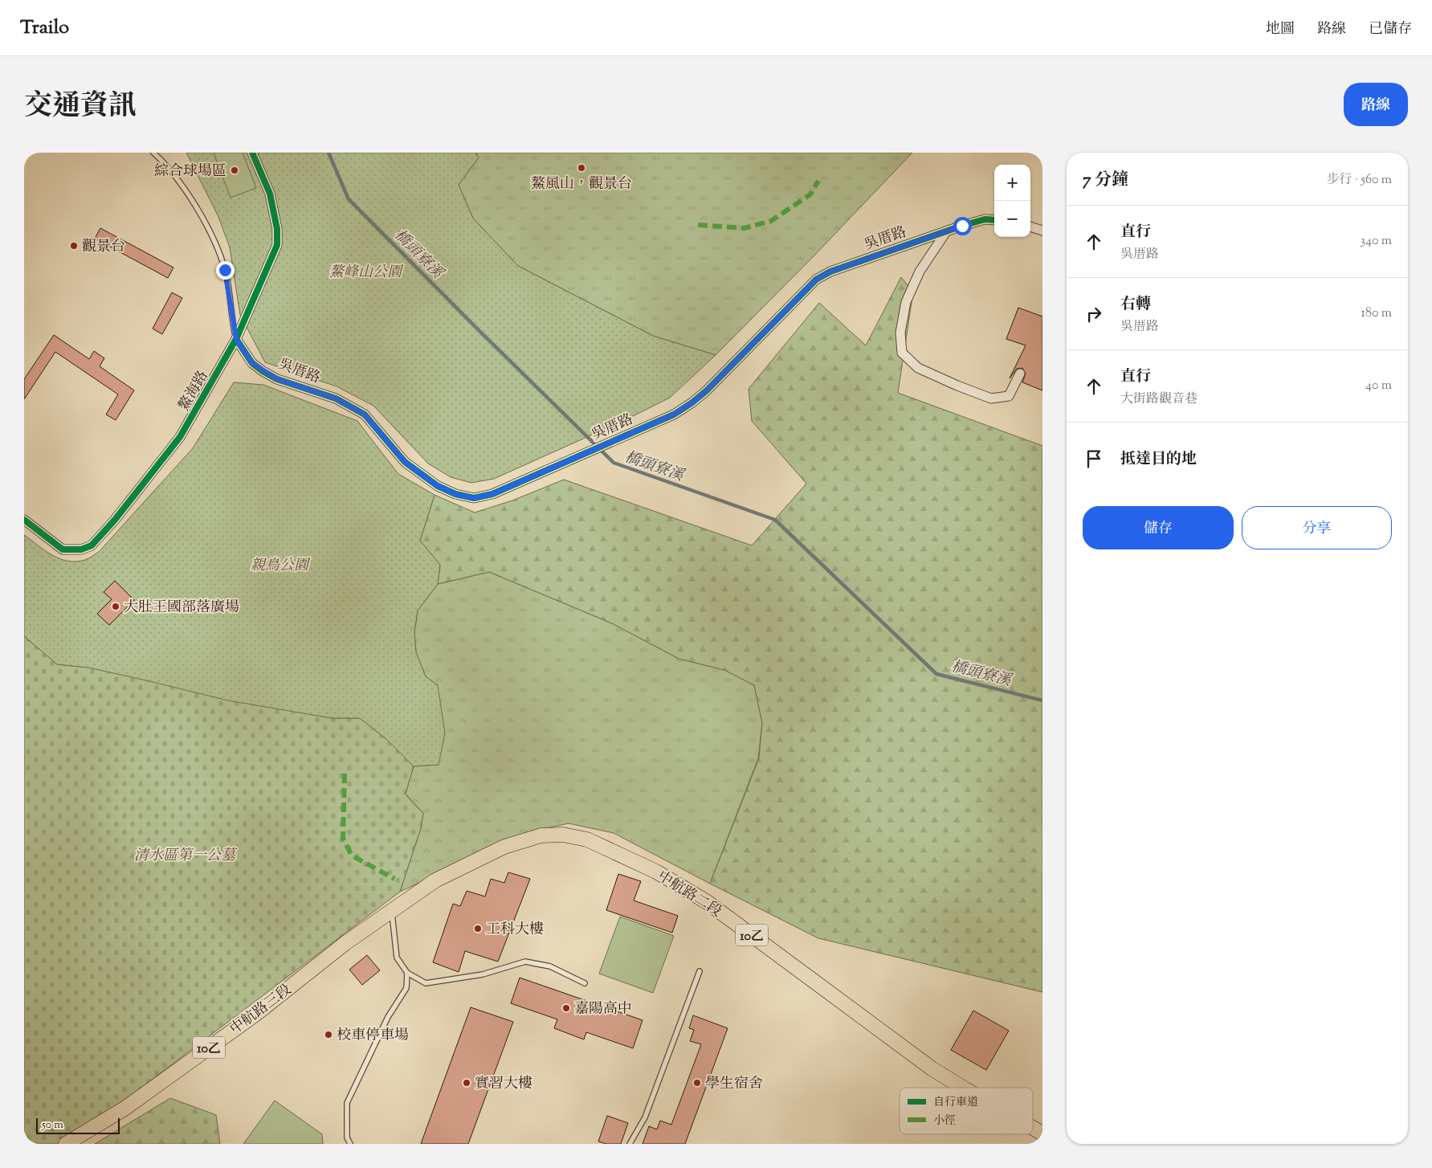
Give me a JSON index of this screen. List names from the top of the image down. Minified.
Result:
{"streets":{"main road":["中航路二段","10乙","中航路三段"],"street":["吳厝路","鰲海路"]},"crossings":[["吳厝路","鰲海路"],["中航路二段","中航路三段"]],"water":["橋頭寮溪"],"parks":["鰲峰山公園","親鳥公園","清水區第一公墓"],"places":["鰲風山，觀景台","綜合球場區","觀景台","大肚王國部落廣場","工科大樓","嘉陽高中","校車停車場","實習大樓","學生宿舍"],"legend":["自行車道","小徑"],"scale_bar":"50 m","page":{"header":"Trailo","nav":["地圖","路線","已儲存"],"title":"交通資訊","buttons":["路線",["儲存","分享"]],"heading":["7 分鐘","步行 · 560 m"],"map_buttons":["+","−"],"list":[["直行","吳厝路","340 m"],["右轉","吳厝路","180 m"],["直行","大街路觀音巷","40 m"],"抵達目的地"],"scale":"50 m"}}
